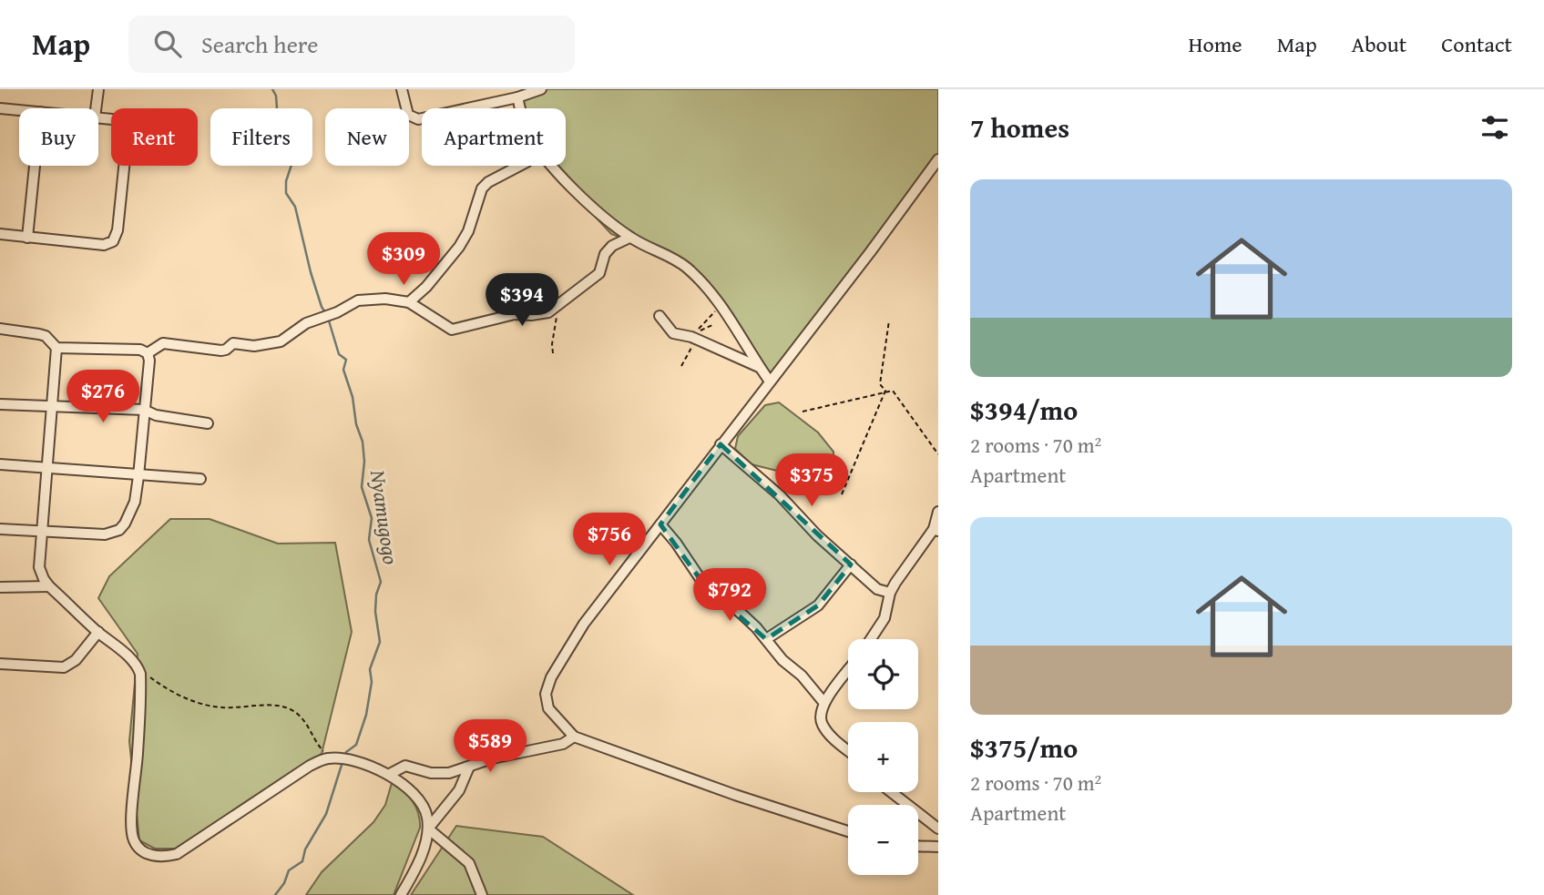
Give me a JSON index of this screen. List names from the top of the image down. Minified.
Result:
{"water":["Nyamugogo"],"page":{"header":"Map","search":"Search here","nav":["Home","Map","About","Contact"],"heading":"7 homes","chip":["Buy","Rent","Filters","New","Apartment"],"list":[{"name":"$394/mo","note":"2 rooms · 70 m² · Apartment"},{"name":"$375/mo","note":"2 rooms · 70 m² · Apartment"}],"price":["$309","$394","$276","$375","$756","$792","$589"],"map_buttons":["+","−"]}}
